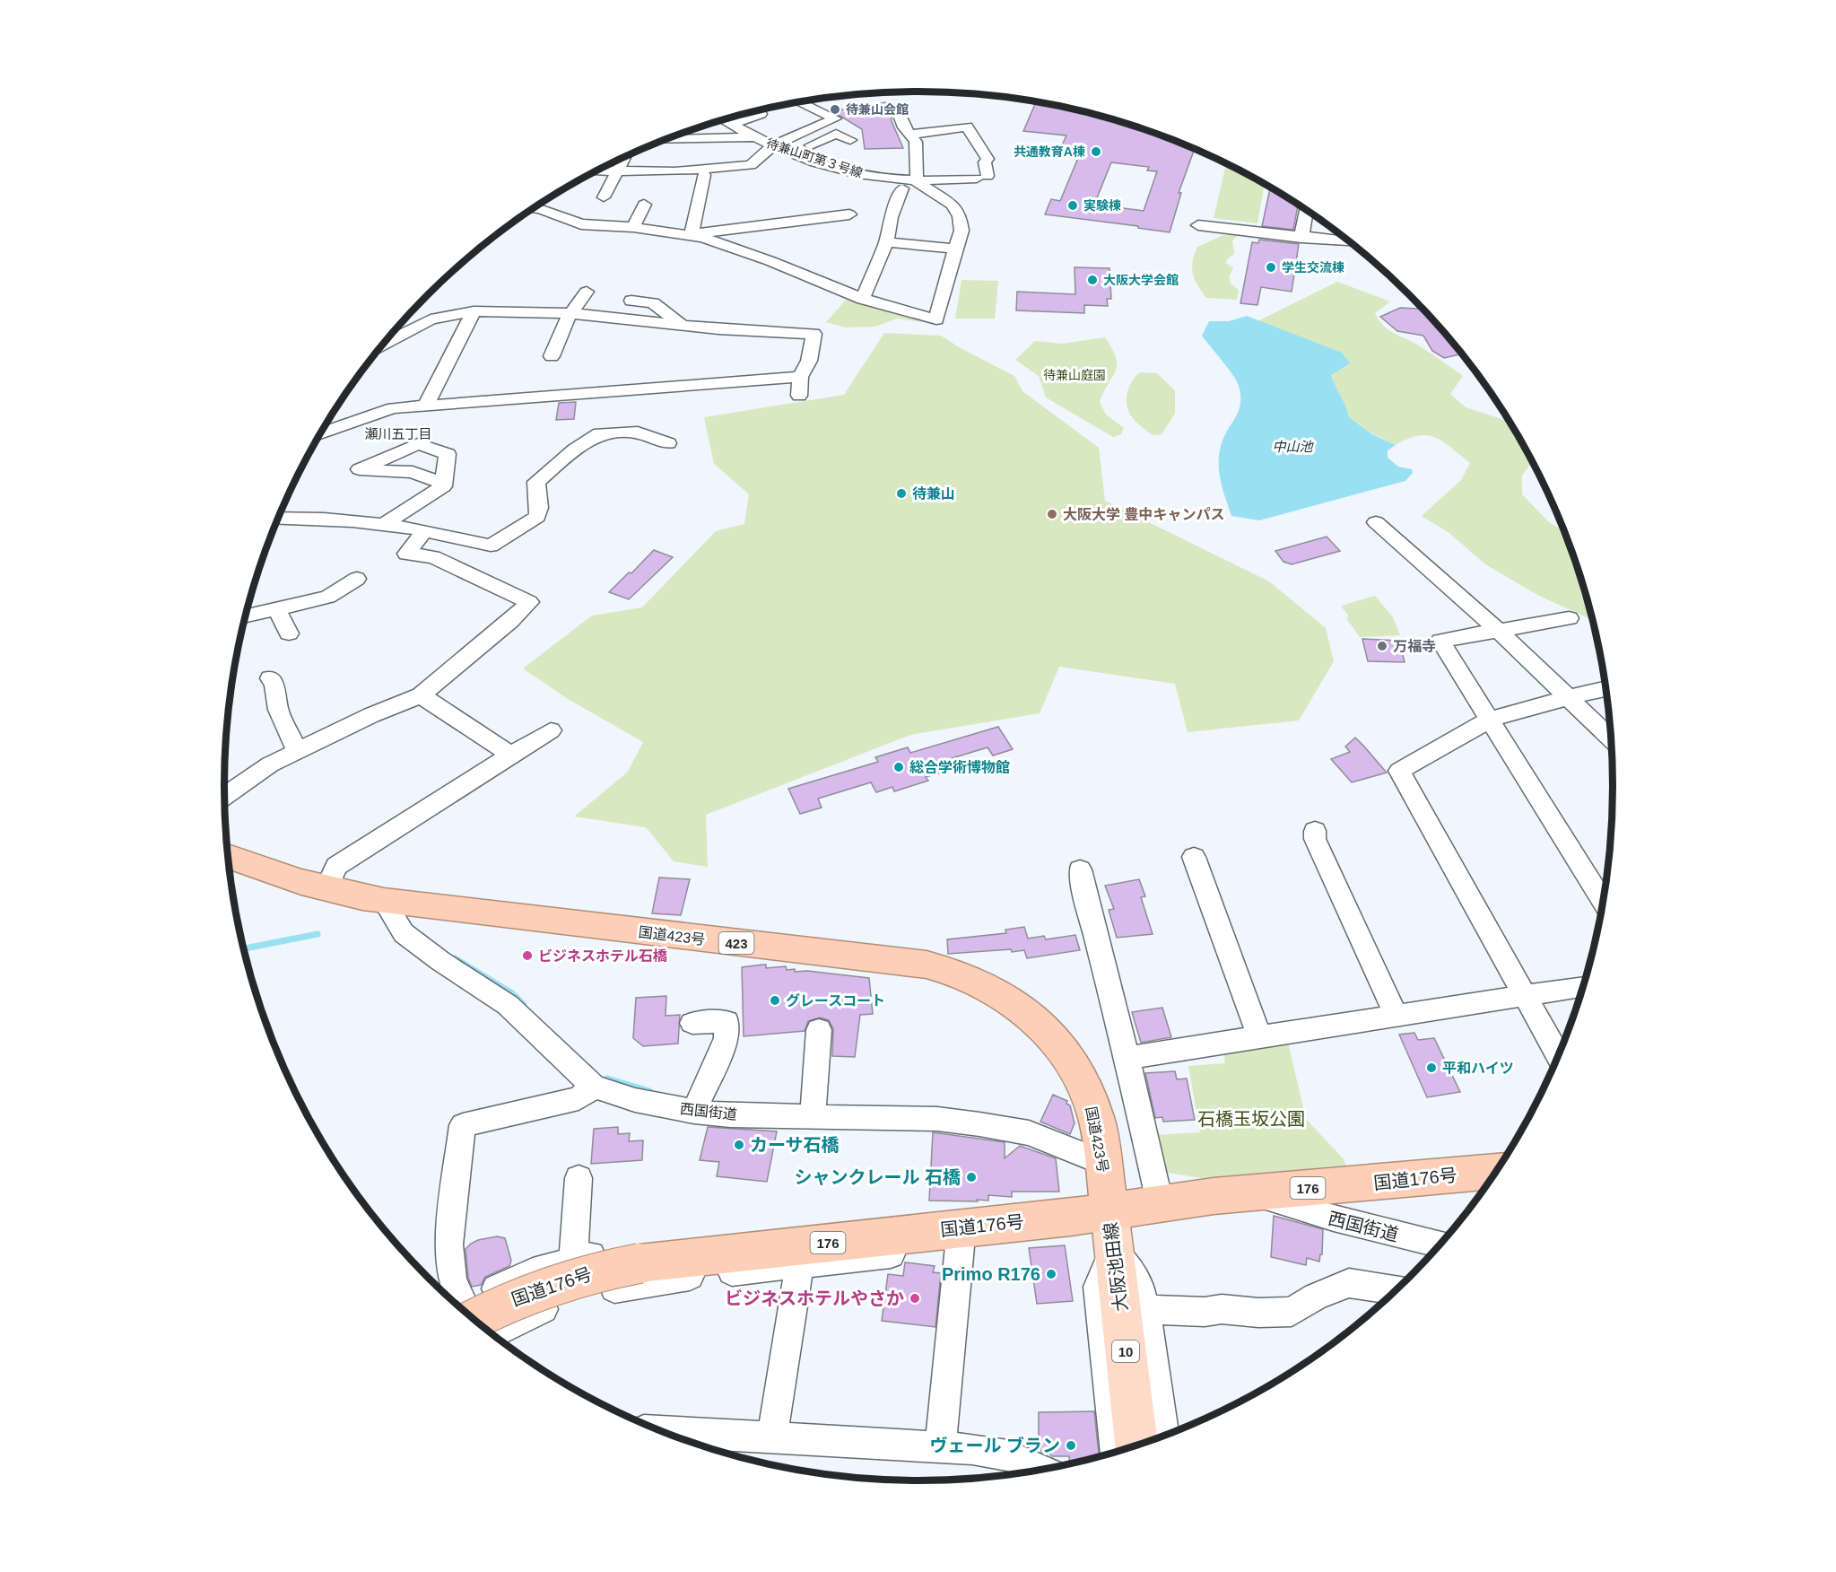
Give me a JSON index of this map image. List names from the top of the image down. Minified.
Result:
{"streets":{"highway":["国道423号","423","国道176号","176"],"main road":["大阪池田線","10"],"street":["待兼山町第３号線","西国街道"]},"crossings":[["国道423号","西国街道"],["国道423号","国道176号"],["国道423号","大阪池田線"],["西国街道","国道176号"],["国道176号","大阪池田線"]],"districts":["瀬川五丁目"],"water":["中山池"],"parks":["待兼山庭園","石橋玉坂公園"],"places":["待兼山会館","共通教育A棟","実験棟","学生交流棟","大阪大学会館","待兼山","大阪大学 豊中キャンパス","万福寺","総合学術博物館","ビジネスホテル石橋","グレースコート","平和ハイツ","カーサ石橋","シャンクレール 石橋","Primo R176","ビジネスホテルやさか","ヴェール ブラン"]}
